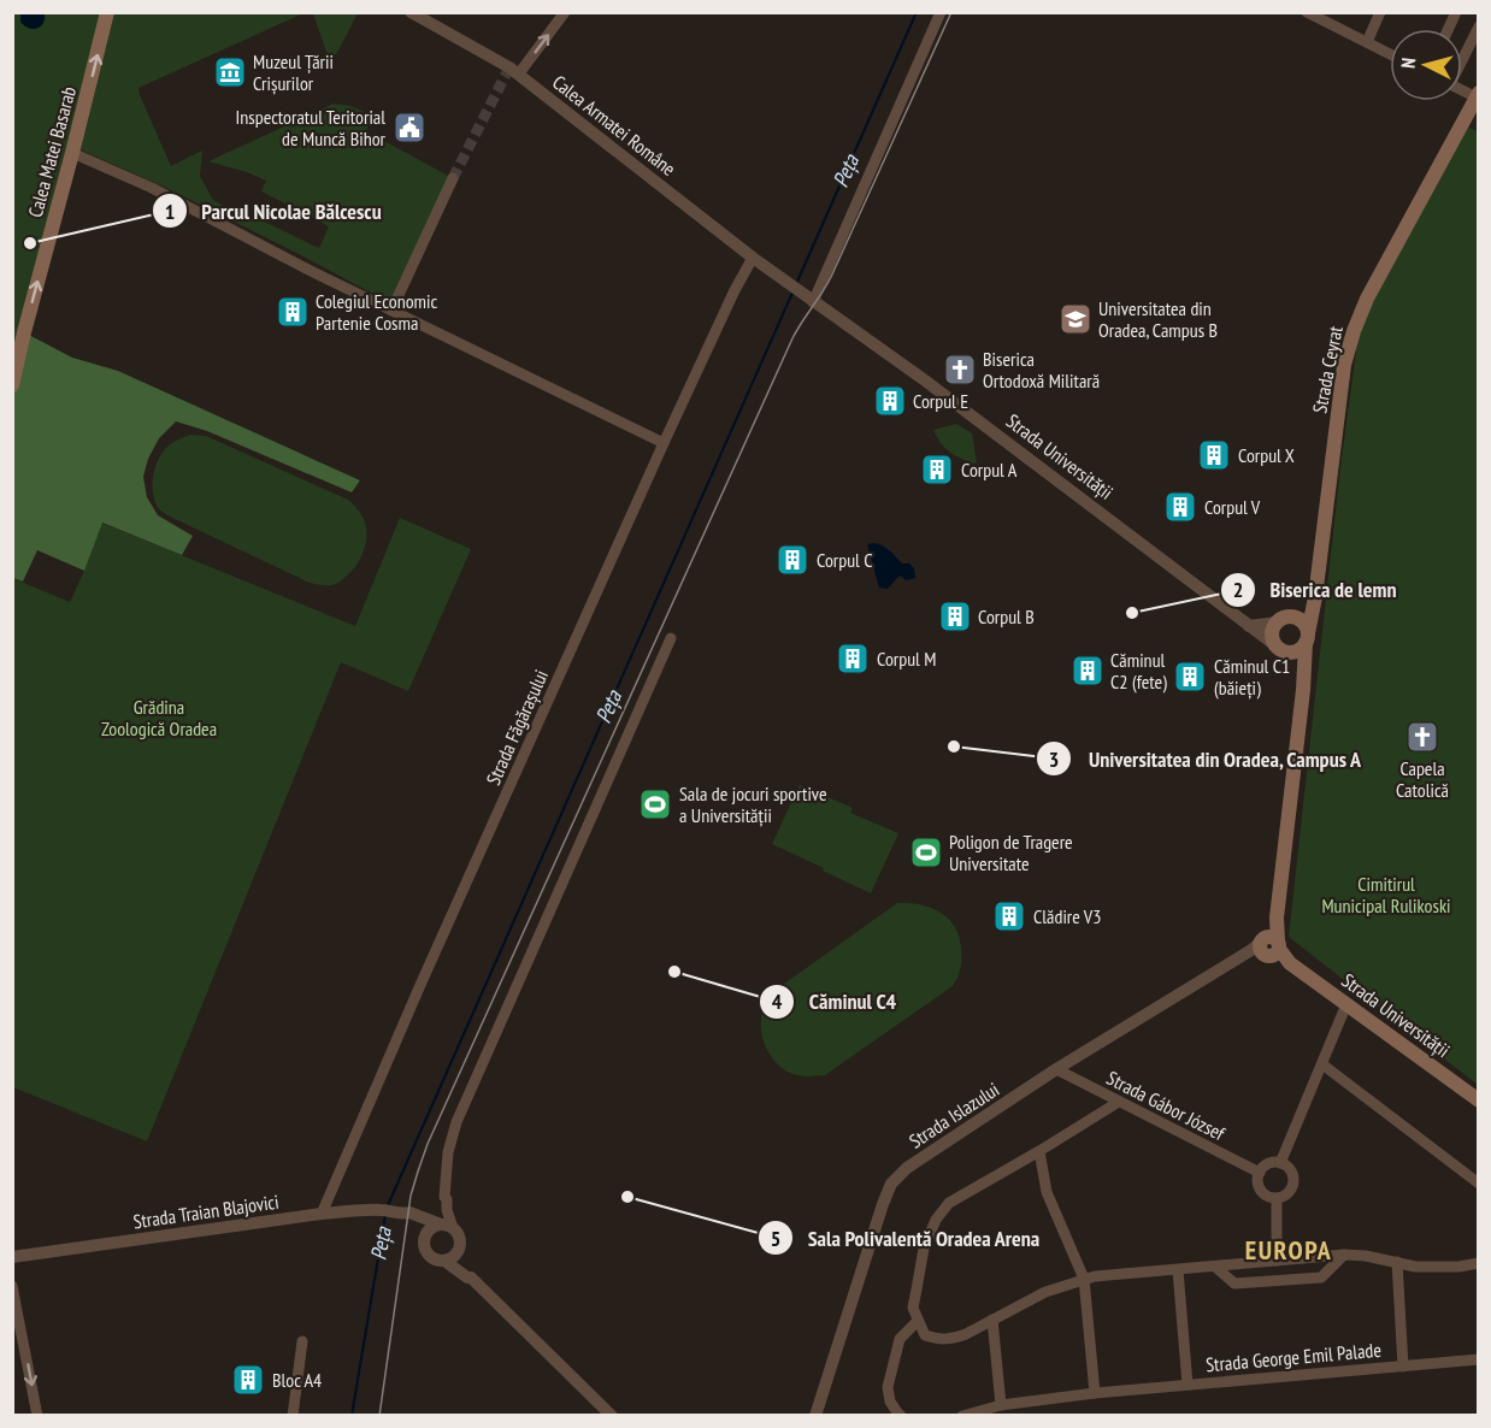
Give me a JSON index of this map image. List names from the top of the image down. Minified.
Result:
{"streets":{"main road":["Calea Matei Basarab","Strada Ceyrat","Strada Universității"],"street":["Calea Armatei Române","Strada Făgărașului","Strada Gábor József","Strada Islazului","Strada Traian Blajovici","Strada George Emil Palade"]},"crossings":[["Calea Armatei Române","Strada Universității"],["Calea Armatei Române","Strada Făgărașului"],["Strada Ceyrat","Strada Universității"],["Strada Universității","Strada Islazului"],["Strada Făgărașului","Strada Traian Blajovici"],["Strada Gábor József","Strada Islazului"]],"one_way":["Calea Matei Basarab"],"districts":["EUROPA"],"water":["Peța"],"parks":["Grădina Zoologică Oradea","Cimitirul Municipal Rulikoski"],"places":{"museum":["Muzeul Țării Crișurilor"],"public building":["Inspectoratul Teritorial de Muncă Bihor"],"other":["Parcul Nicolae Bălcescu","Biserica de lemn","Universitatea din Oradea, Campus A","Căminul C4","Sala Polivalentă Oradea Arena"],"building":["Colegiul Economic Partenie Cosma","Corpul E","Corpul X","Corpul A","Corpul V","Corpul C","Corpul B","Corpul M","Căminul C2 (fete)","Căminul C1 (băieți)","Clădire V3","Bloc A4"],"school or university":["Universitatea din Oradea, Campus B"],"church":["Biserica Ortodoxă Militară","Capela Catolică"],"sports":["Sala de jocuri sportive a Universității","Poligon de Tragere Universitate"]},"north":"left"}
